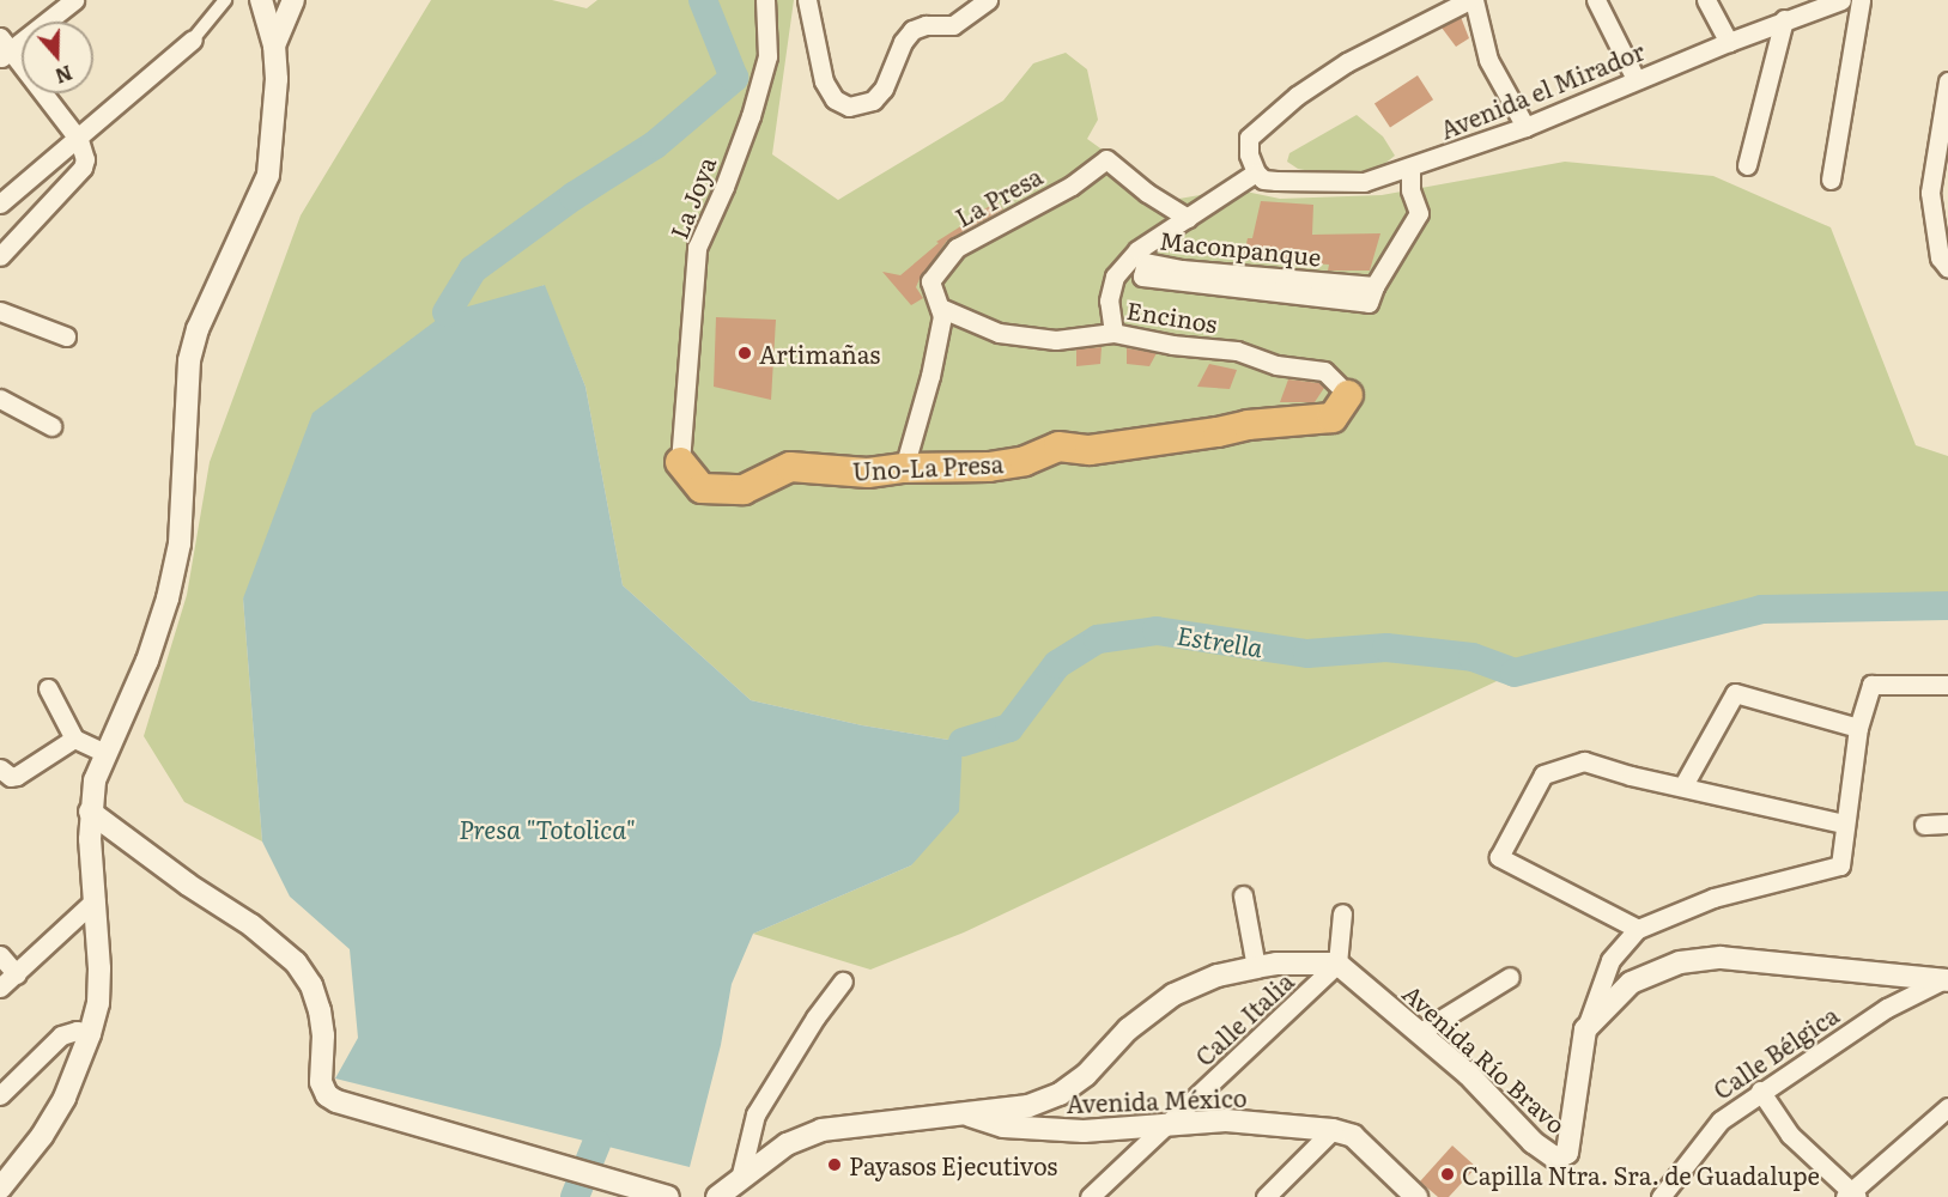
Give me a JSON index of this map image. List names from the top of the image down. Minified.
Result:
{"streets":{"highway":["Uno-La Presa"],"street":["Avenida el Mirador","La Presa","La Joya","Maconpanque","Encinos","Calle Italia","Calle Bélgica","Avenida Río Bravo","Avenida México"]},"crossings":[["La Presa","Encinos"],["La Presa","Uno-La Presa"],["La Joya","Uno-La Presa"],["Encinos","Uno-La Presa"],["Calle Italia","Avenida Río Bravo"],["Calle Italia","Avenida México"]],"water":["Estrella","Presa \"Totolica\""],"places":["Artimañas","Payasos Ejecutivos","Capilla Ntra. Sra. de Guadalupe"],"north":"bottom"}
